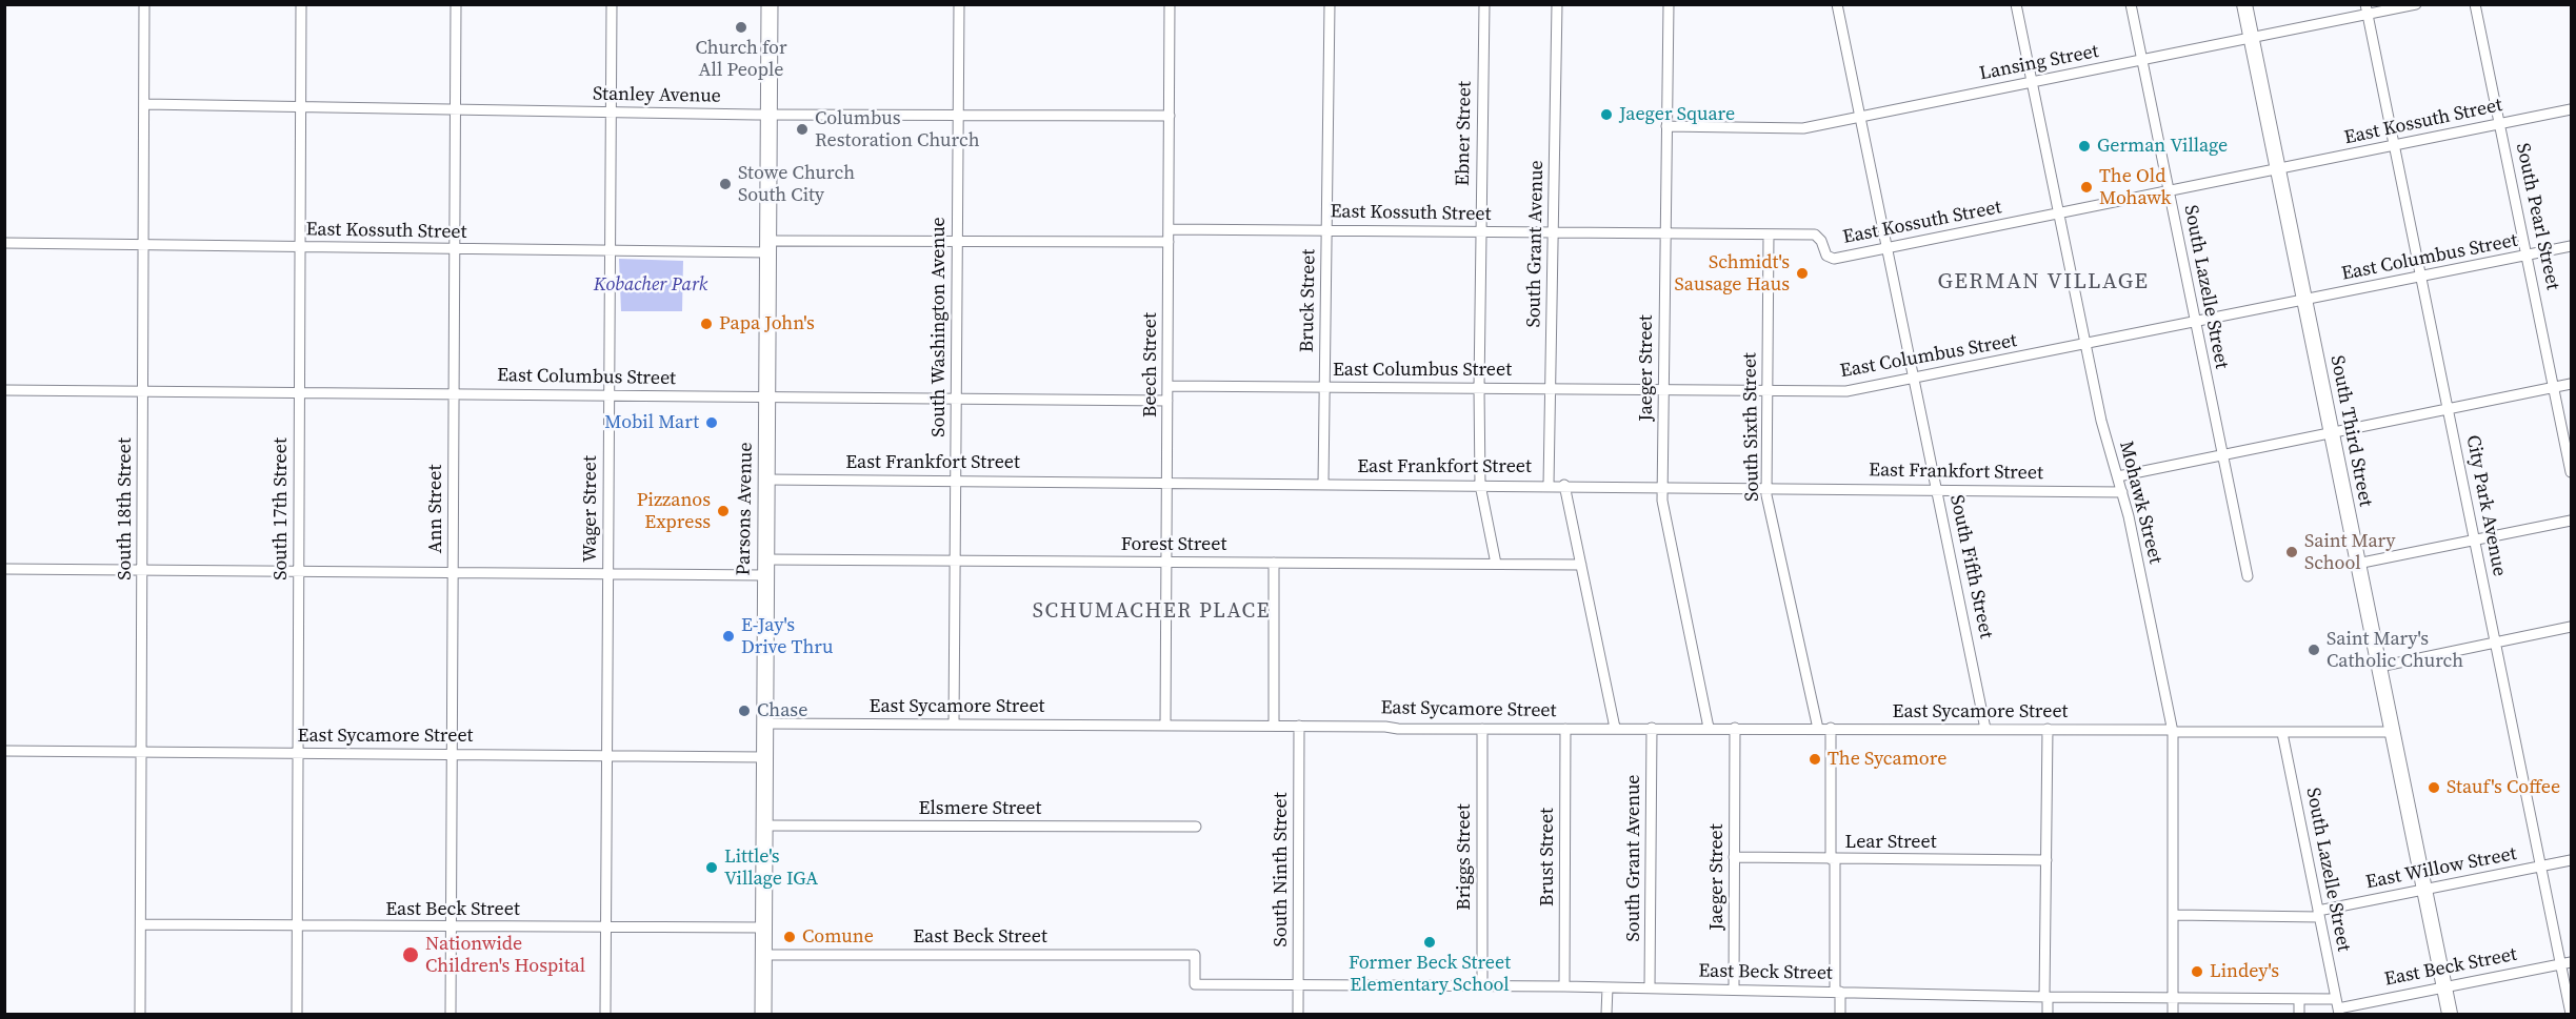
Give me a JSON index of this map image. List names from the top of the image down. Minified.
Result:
{"streets":{"main road":["Parsons Avenue"],"street":["Lansing Street","Stanley Avenue","East Kossuth Street","Ebner Street","South Pearl Street","South Grant Avenue","East Columbus Street","South Lazelle Street","Bruck Street","South Washington Avenue","Beech Street","Jaeger Street","South Sixth Street","South Third Street","East Frankfort Street","Mohawk Street","City Park Avenue","South 18th Street","South 17th Street","Ann Street","Wager Street","Forest Street","South Fifth Street","East Sycamore Street","Elsmere Street","Lear Street","Briggs Street","Brust Street","East Willow Street","South Ninth Street","East Beck Street"]},"crossings":[["Lansing Street","South Lazelle Street"],["Lansing Street","Jaeger Street"],["Lansing Street","South Third Street"],["Lansing Street","Mohawk Street"],["Lansing Street","City Park Avenue"],["Lansing Street","South Fifth Street"],["Stanley Avenue","South Washington Avenue"],["Stanley Avenue","Beech Street"],["Stanley Avenue","South 18th Street"],["Stanley Avenue","South 17th Street"],["Stanley Avenue","Ann Street"],["Stanley Avenue","Wager Street"],["Stanley Avenue","Parsons Avenue"],["East Kossuth Street","Ebner Street"],["East Kossuth Street","South Pearl Street"],["East Kossuth Street","South Grant Avenue"],["East Kossuth Street","South Lazelle Street"],["East Kossuth Street","Bruck Street"],["East Kossuth Street","South Washington Avenue"],["East Kossuth Street","Beech Street"],["East Kossuth Street","Jaeger Street"],["East Kossuth Street","South Sixth Street"],["East Kossuth Street","South Third Street"],["East Kossuth Street","Mohawk Street"],["East Kossuth Street","City Park Avenue"],["East Kossuth Street","South 18th Street"],["East Kossuth Street","South 17th Street"],["East Kossuth Street","Ann Street"],["East Kossuth Street","Wager Street"],["East Kossuth Street","Parsons Avenue"],["East Kossuth Street","South Fifth Street"],["Ebner Street","East Columbus Street"],["Ebner Street","East Frankfort Street"],["Ebner Street","Forest Street"],["South Pearl Street","East Columbus Street"],["South Grant Avenue","East Columbus Street"],["South Grant Avenue","East Frankfort Street"],["South Grant Avenue","East Sycamore Street"],["South Grant Avenue","East Beck Street"],["East Columbus Street","South Lazelle Street"],["East Columbus Street","Bruck Street"],["East Columbus Street","South Washington Avenue"],["East Columbus Street","Beech Street"],["East Columbus Street","Jaeger Street"],["East Columbus Street","South Sixth Street"],["East Columbus Street","South Third Street"],["East Columbus Street","Mohawk Street"],["East Columbus Street","City Park Avenue"],["East Columbus Street","South 18th Street"],["East Columbus Street","South 17th Street"],["East Columbus Street","Ann Street"],["East Columbus Street","Wager Street"],["East Columbus Street","Parsons Avenue"],["East Columbus Street","South Fifth Street"],["South Lazelle Street","East Sycamore Street"],["South Lazelle Street","East Willow Street"],["South Lazelle Street","East Beck Street"],["Bruck Street","East Frankfort Street"],["South Washington Avenue","East Frankfort Street"],["South Washington Avenue","Forest Street"],["South Washington Avenue","East Sycamore Street"],["Beech Street","East Frankfort Street"],["Beech Street","Forest Street"],["Beech Street","East Sycamore Street"],["Jaeger Street","East Frankfort Street"],["Jaeger Street","East Sycamore Street"],["Jaeger Street","Lear Street"],["Jaeger Street","East Beck Street"],["South Sixth Street","East Frankfort Street"],["South Sixth Street","East Sycamore Street"],["South Third Street","East Sycamore Street"],["South Third Street","East Willow Street"],["South Third Street","East Beck Street"],["East Frankfort Street","Mohawk Street"],["East Frankfort Street","Parsons Avenue"],["East Frankfort Street","South Fifth Street"],["Mohawk Street","East Sycamore Street"],["Mohawk Street","East Willow Street"],["Mohawk Street","East Beck Street"],["City Park Avenue","East Willow Street"],["City Park Avenue","East Beck Street"],["South 18th Street","Forest Street"],["South 18th Street","East Sycamore Street"],["South 18th Street","East Beck Street"],["South 17th Street","Forest Street"],["South 17th Street","East Sycamore Street"],["South 17th Street","East Beck Street"],["Ann Street","Forest Street"],["Ann Street","East Sycamore Street"],["Ann Street","East Beck Street"],["Wager Street","Forest Street"],["Wager Street","East Sycamore Street"],["Wager Street","East Beck Street"],["Parsons Avenue","Forest Street"],["Parsons Avenue","East Sycamore Street"],["Parsons Avenue","Elsmere Street"],["Parsons Avenue","East Beck Street"],["South Fifth Street","East Sycamore Street"],["East Sycamore Street","Briggs Street"],["East Sycamore Street","Brust Street"],["East Sycamore Street","South Ninth Street"],["Briggs Street","East Beck Street"],["Brust Street","East Beck Street"],["South Ninth Street","East Beck Street"]],"districts":["GERMAN VILLAGE","SCHUMACHER PLACE"],"parks":["Kobacher Park"],"places":["Church for All People","Jaeger Square","Columbus Restoration Church","German Village","Stowe Church South City","The Old Mohawk","Schmidt's Sausage Haus","Papa John's","Mobil Mart","Pizzanos Express","Saint Mary School","E-Jay's Drive Thru","Saint Mary's Catholic Church","Chase","The Sycamore","Stauf's Coffee","Little's Village IGA","Comune","Former Beck Street Elementary School","Nationwide Children's Hospital","Lindey's"]}
